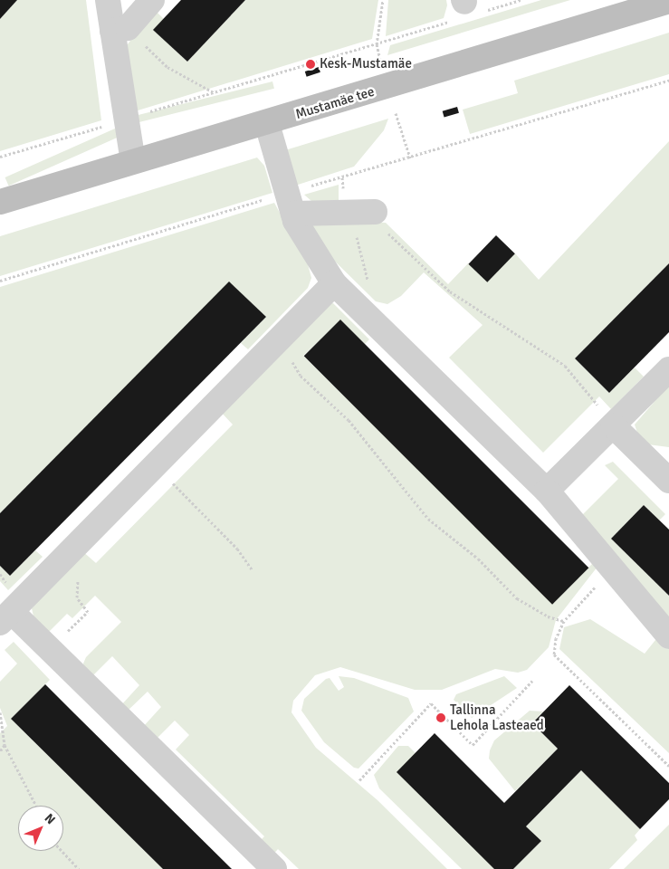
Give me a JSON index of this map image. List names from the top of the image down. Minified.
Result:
{"streets":{"main road":["Mustamäe tee"]},"places":["Kesk-Mustamäe","Tallinna Lehola Lasteaed"],"north":"top right"}
